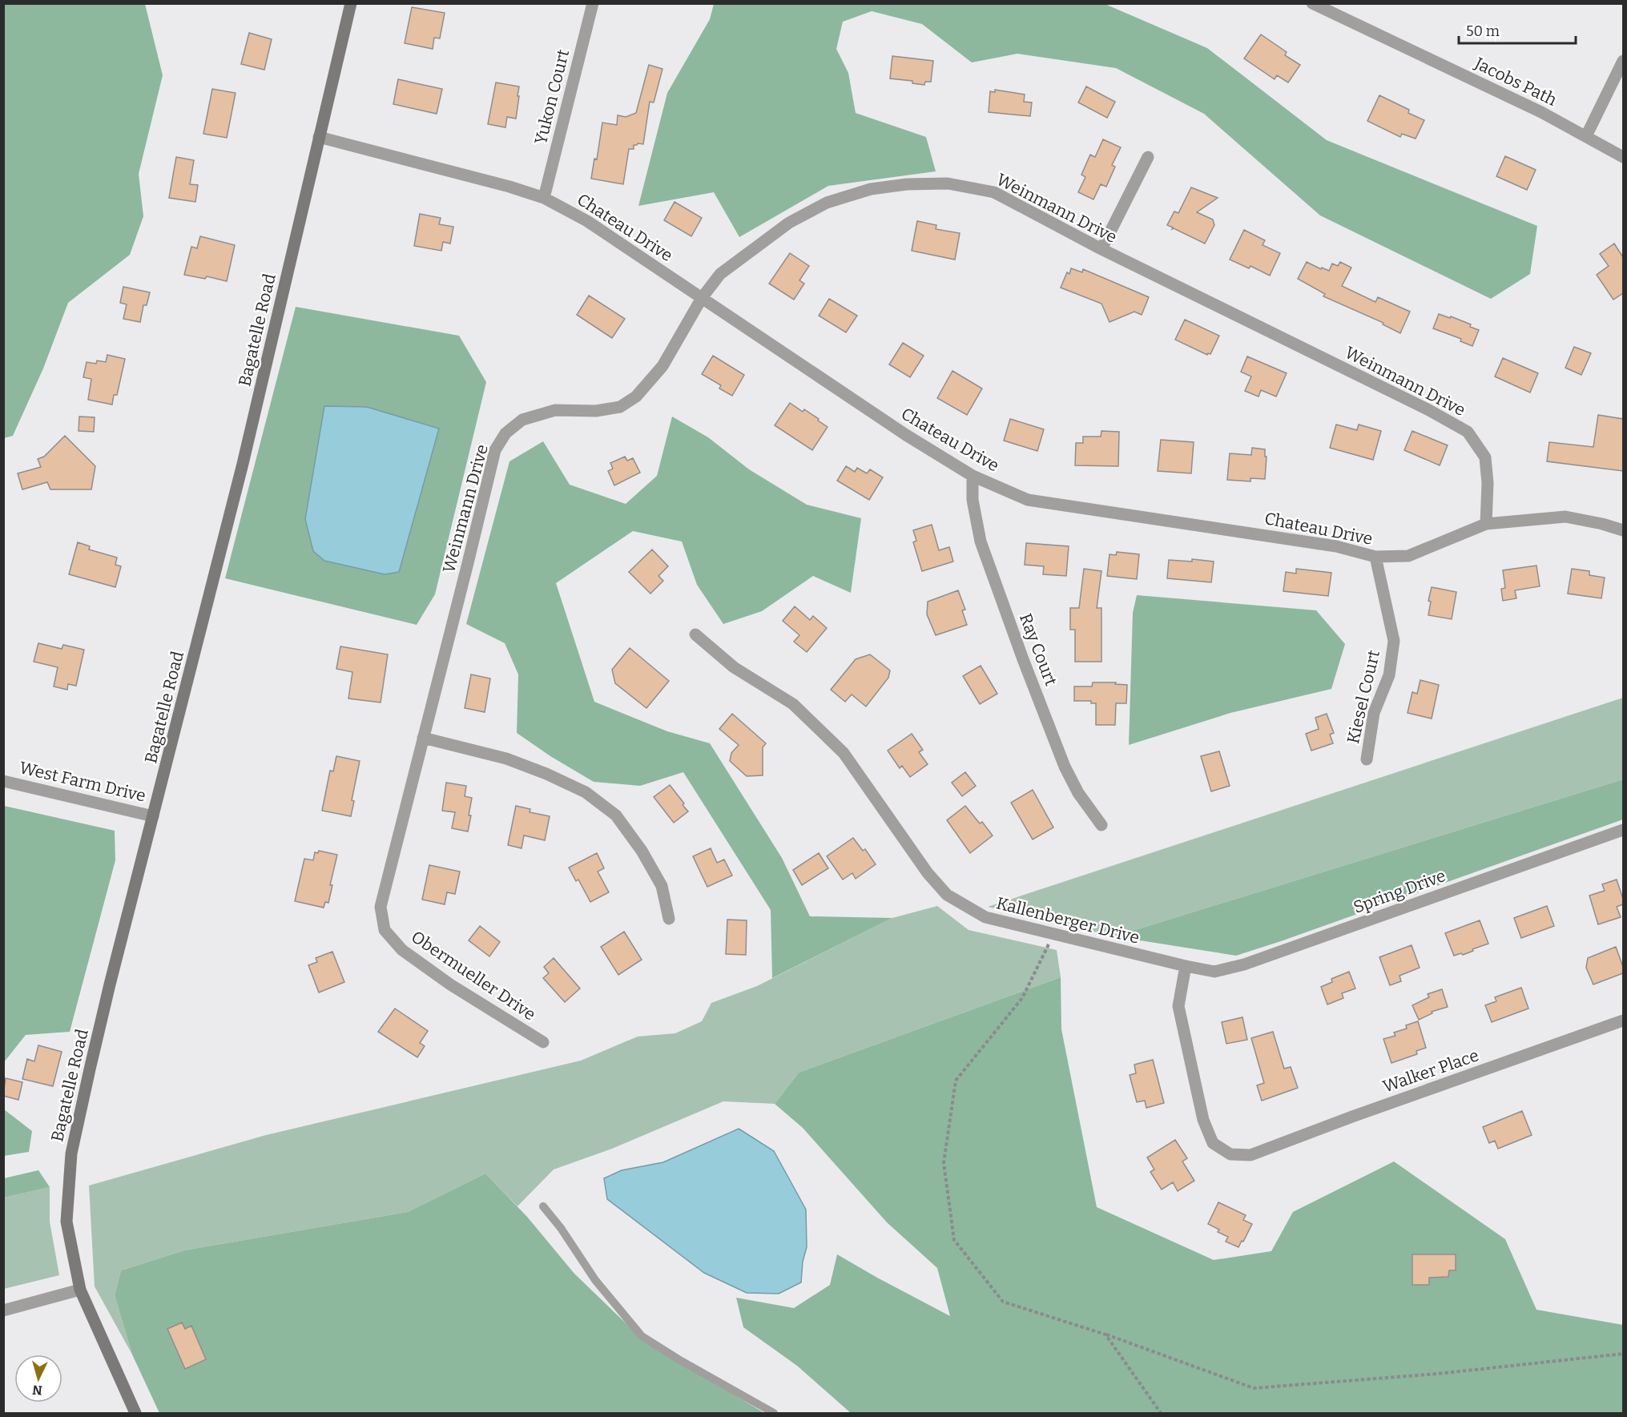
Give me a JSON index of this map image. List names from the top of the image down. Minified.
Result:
{"streets":{"street":["Jacobs Path","Yukon Court","Weinmann Drive","Chateau Drive","Bagatelle Road","Ray Court","Kiesel Court","West Farm Drive","Spring Drive","Kallenberger Drive","Obermueller Drive","Walker Place"]},"crossings":[["Yukon Court","Chateau Drive"],["Weinmann Drive","Chateau Drive"],["Weinmann Drive","Obermueller Drive"],["Chateau Drive","Bagatelle Road"],["Chateau Drive","Ray Court"],["Chateau Drive","Kiesel Court"],["Bagatelle Road","West Farm Drive"],["Spring Drive","Kallenberger Drive"],["Spring Drive","Walker Place"],["Kallenberger Drive","Walker Place"]],"scale_bar":"50 m","north":"bottom"}
